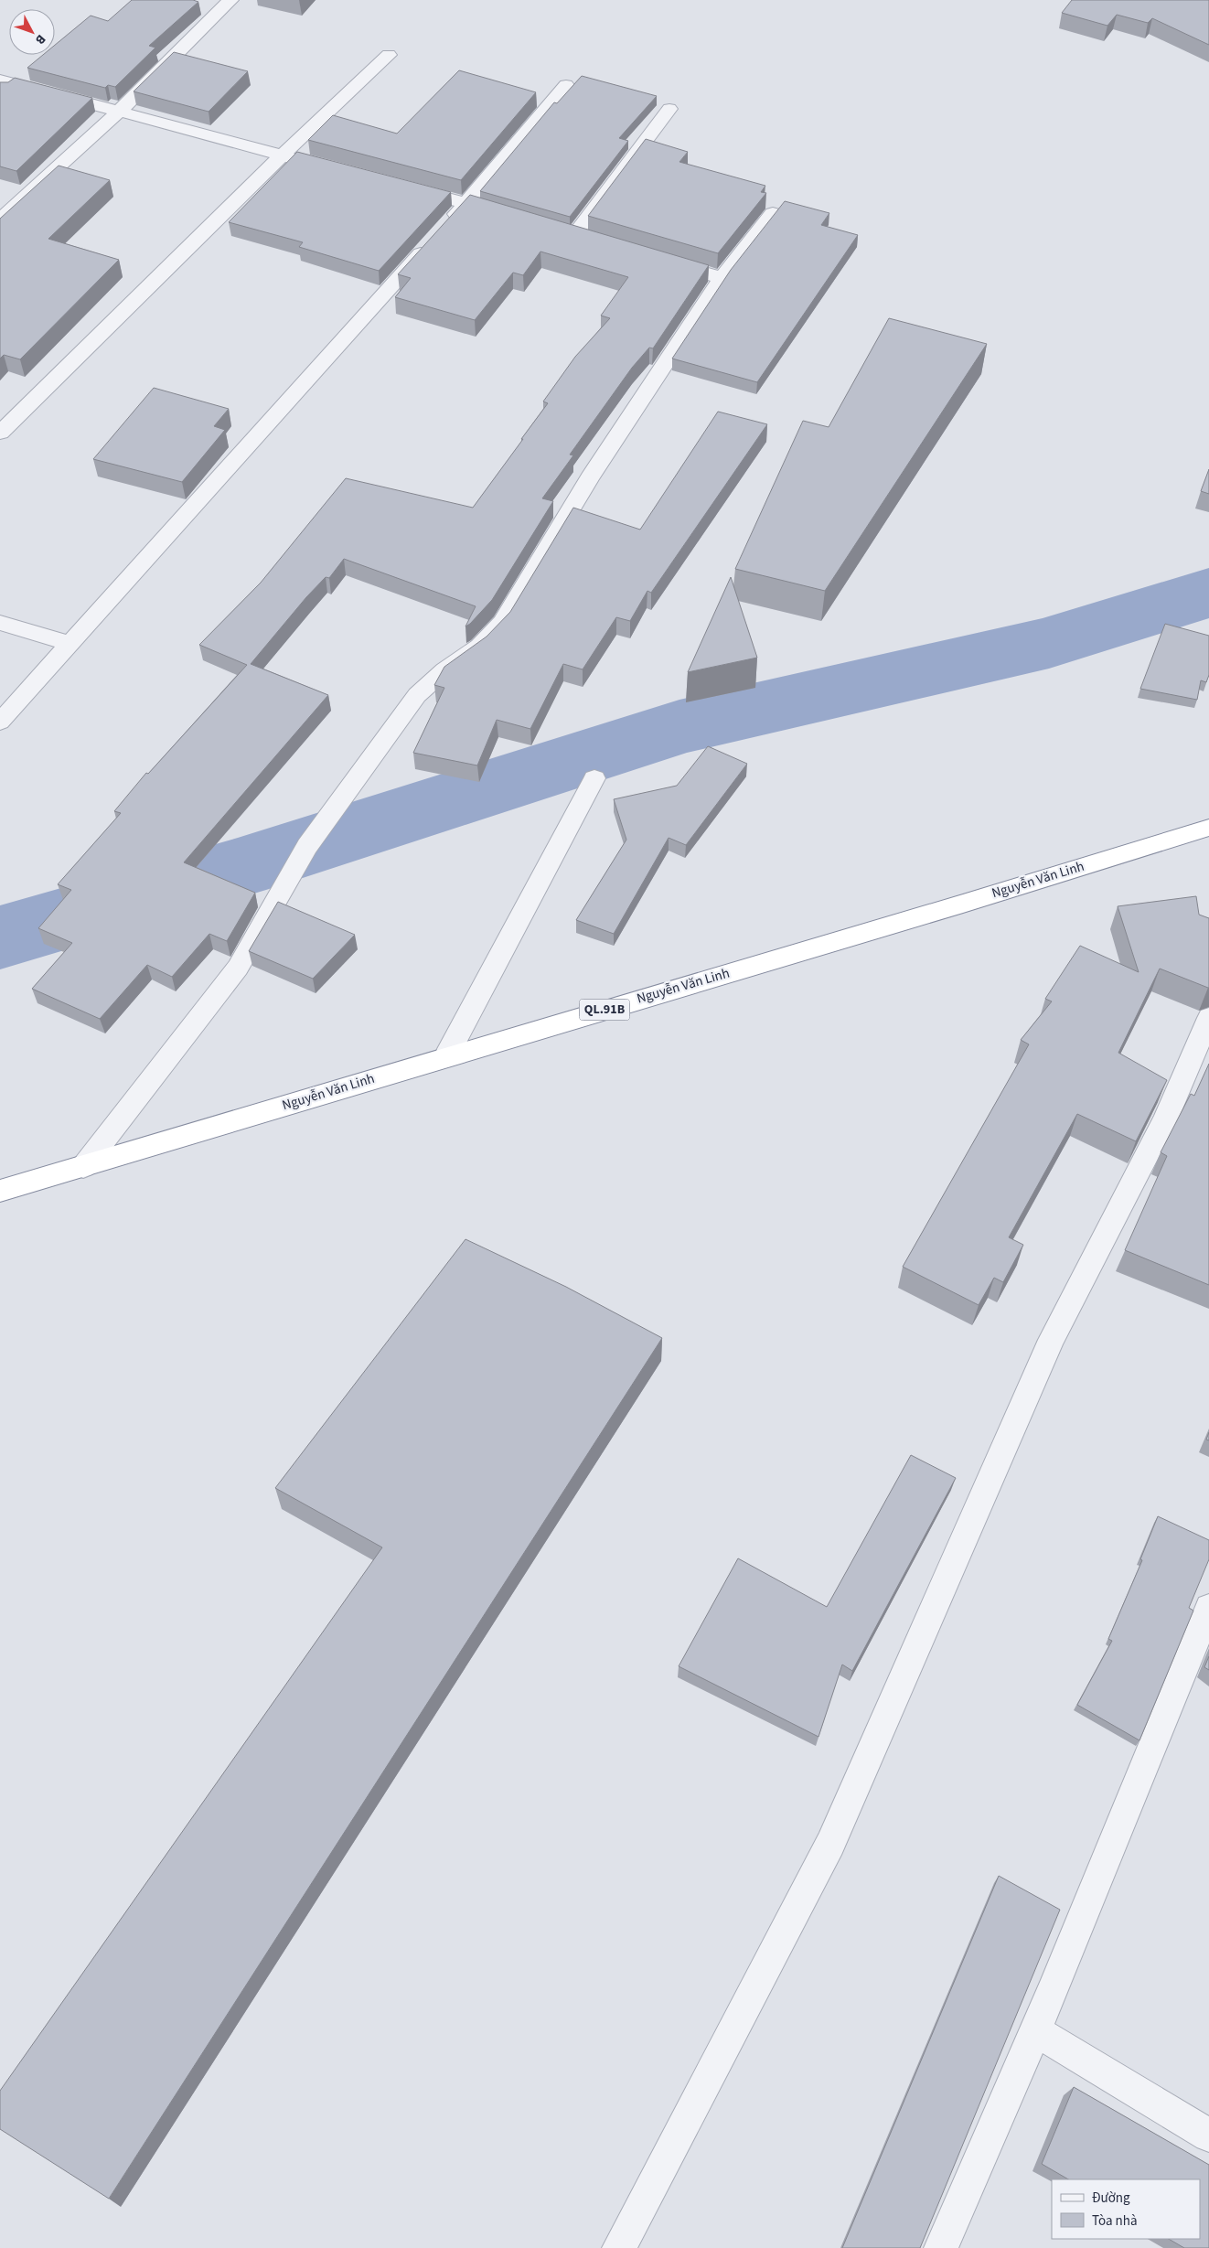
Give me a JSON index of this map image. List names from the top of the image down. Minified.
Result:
{"streets":{"highway":["Nguyễn Văn Linh","QL.91B"]},"legend":["Đường","Tòa nhà"],"north":"bottom right"}
